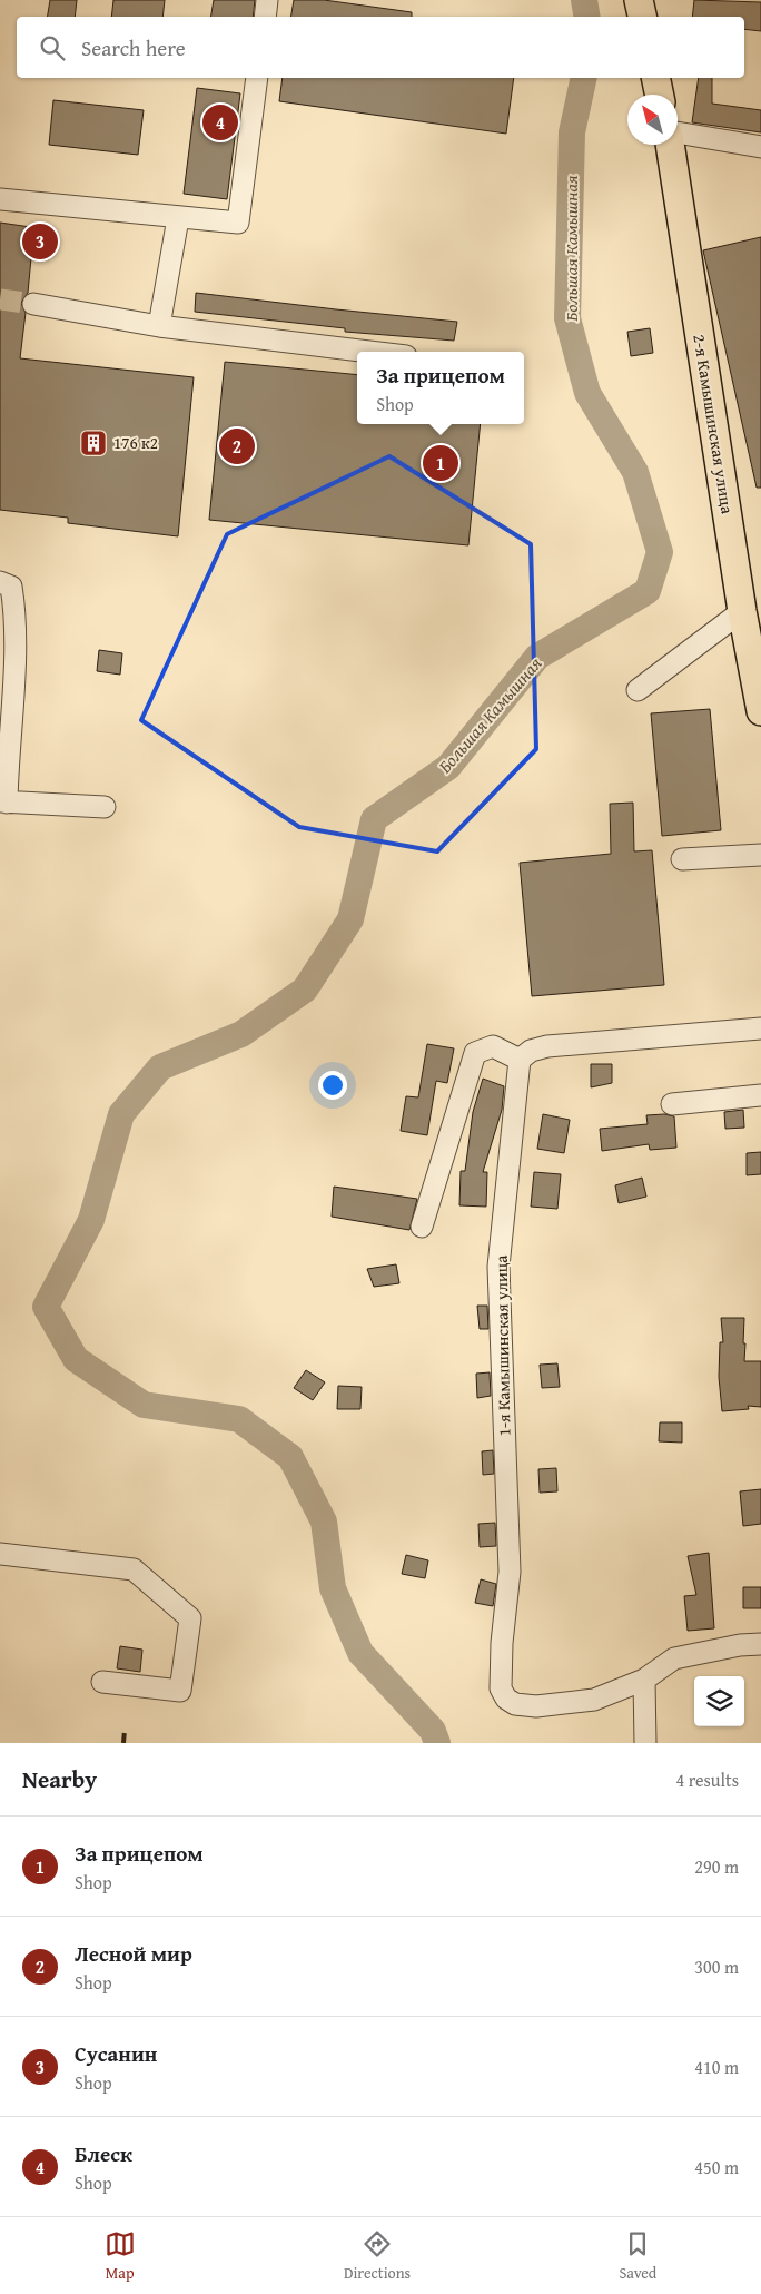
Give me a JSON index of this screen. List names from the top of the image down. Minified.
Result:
{"streets":{"main road":["2-я Камышинская улица"],"street":["1-я Камышинская улица"]},"water":["Большая Камышная"],"places":{"building":["176 к2"]},"north":"top left","page":{"search":"Search here","pins":["4","3","2","1"],"popup":["За прицепом","Shop"],"heading":["Nearby","4 results"],"list":[{"mark":"1","name":"За прицепом","note":"Shop","value":"290 m"},{"mark":"2","name":"Лесной мир","note":"Shop","value":"300 m"},{"mark":"3","name":"Сусанин","note":"Shop","value":"410 m"},{"mark":"4","name":"Блеск","note":"Shop","value":"450 m"}],"nav":["Map","Directions","Saved"]}}
